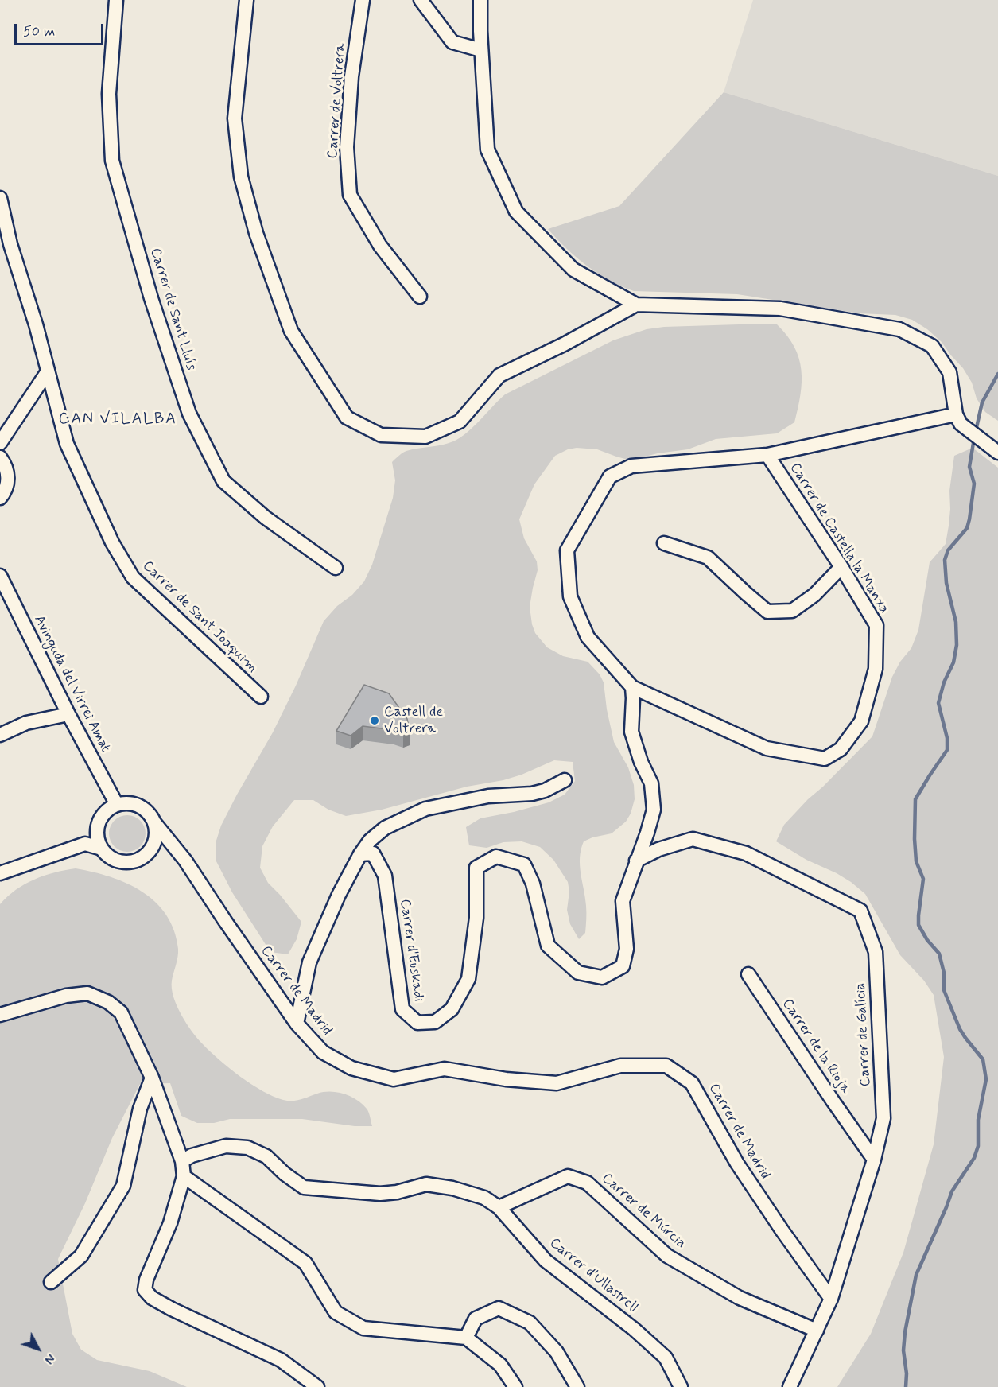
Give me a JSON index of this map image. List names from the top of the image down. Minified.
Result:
{"streets":{"street":["Carrer de Voltrera","Carrer de Sant Lluís","Carrer de Castella la Manxa","Carrer de Sant Joaquim","Avinguda del Virrei Amat","Carrer d'Euskadi","Carrer de Madrid","Carrer de Galícia","Carrer de la Rioja","Carrer de Múrcia","Carrer d'Ullastrell"]},"crossings":[["Carrer de Castella la Manxa","Carrer d'Euskadi"],["Avinguda del Virrei Amat","Carrer de Madrid"],["Carrer d'Euskadi","Carrer de Galícia"],["Carrer de Madrid","Carrer de Galícia"],["Carrer de Galícia","Carrer de la Rioja"],["Carrer de Galícia","Carrer de Múrcia"],["Carrer de Múrcia","Carrer d'Ullastrell"]],"districts":["CAN VILALBA"],"places":["Castell de Voltrera"],"scale_bar":"50 m","north":"bottom right"}
